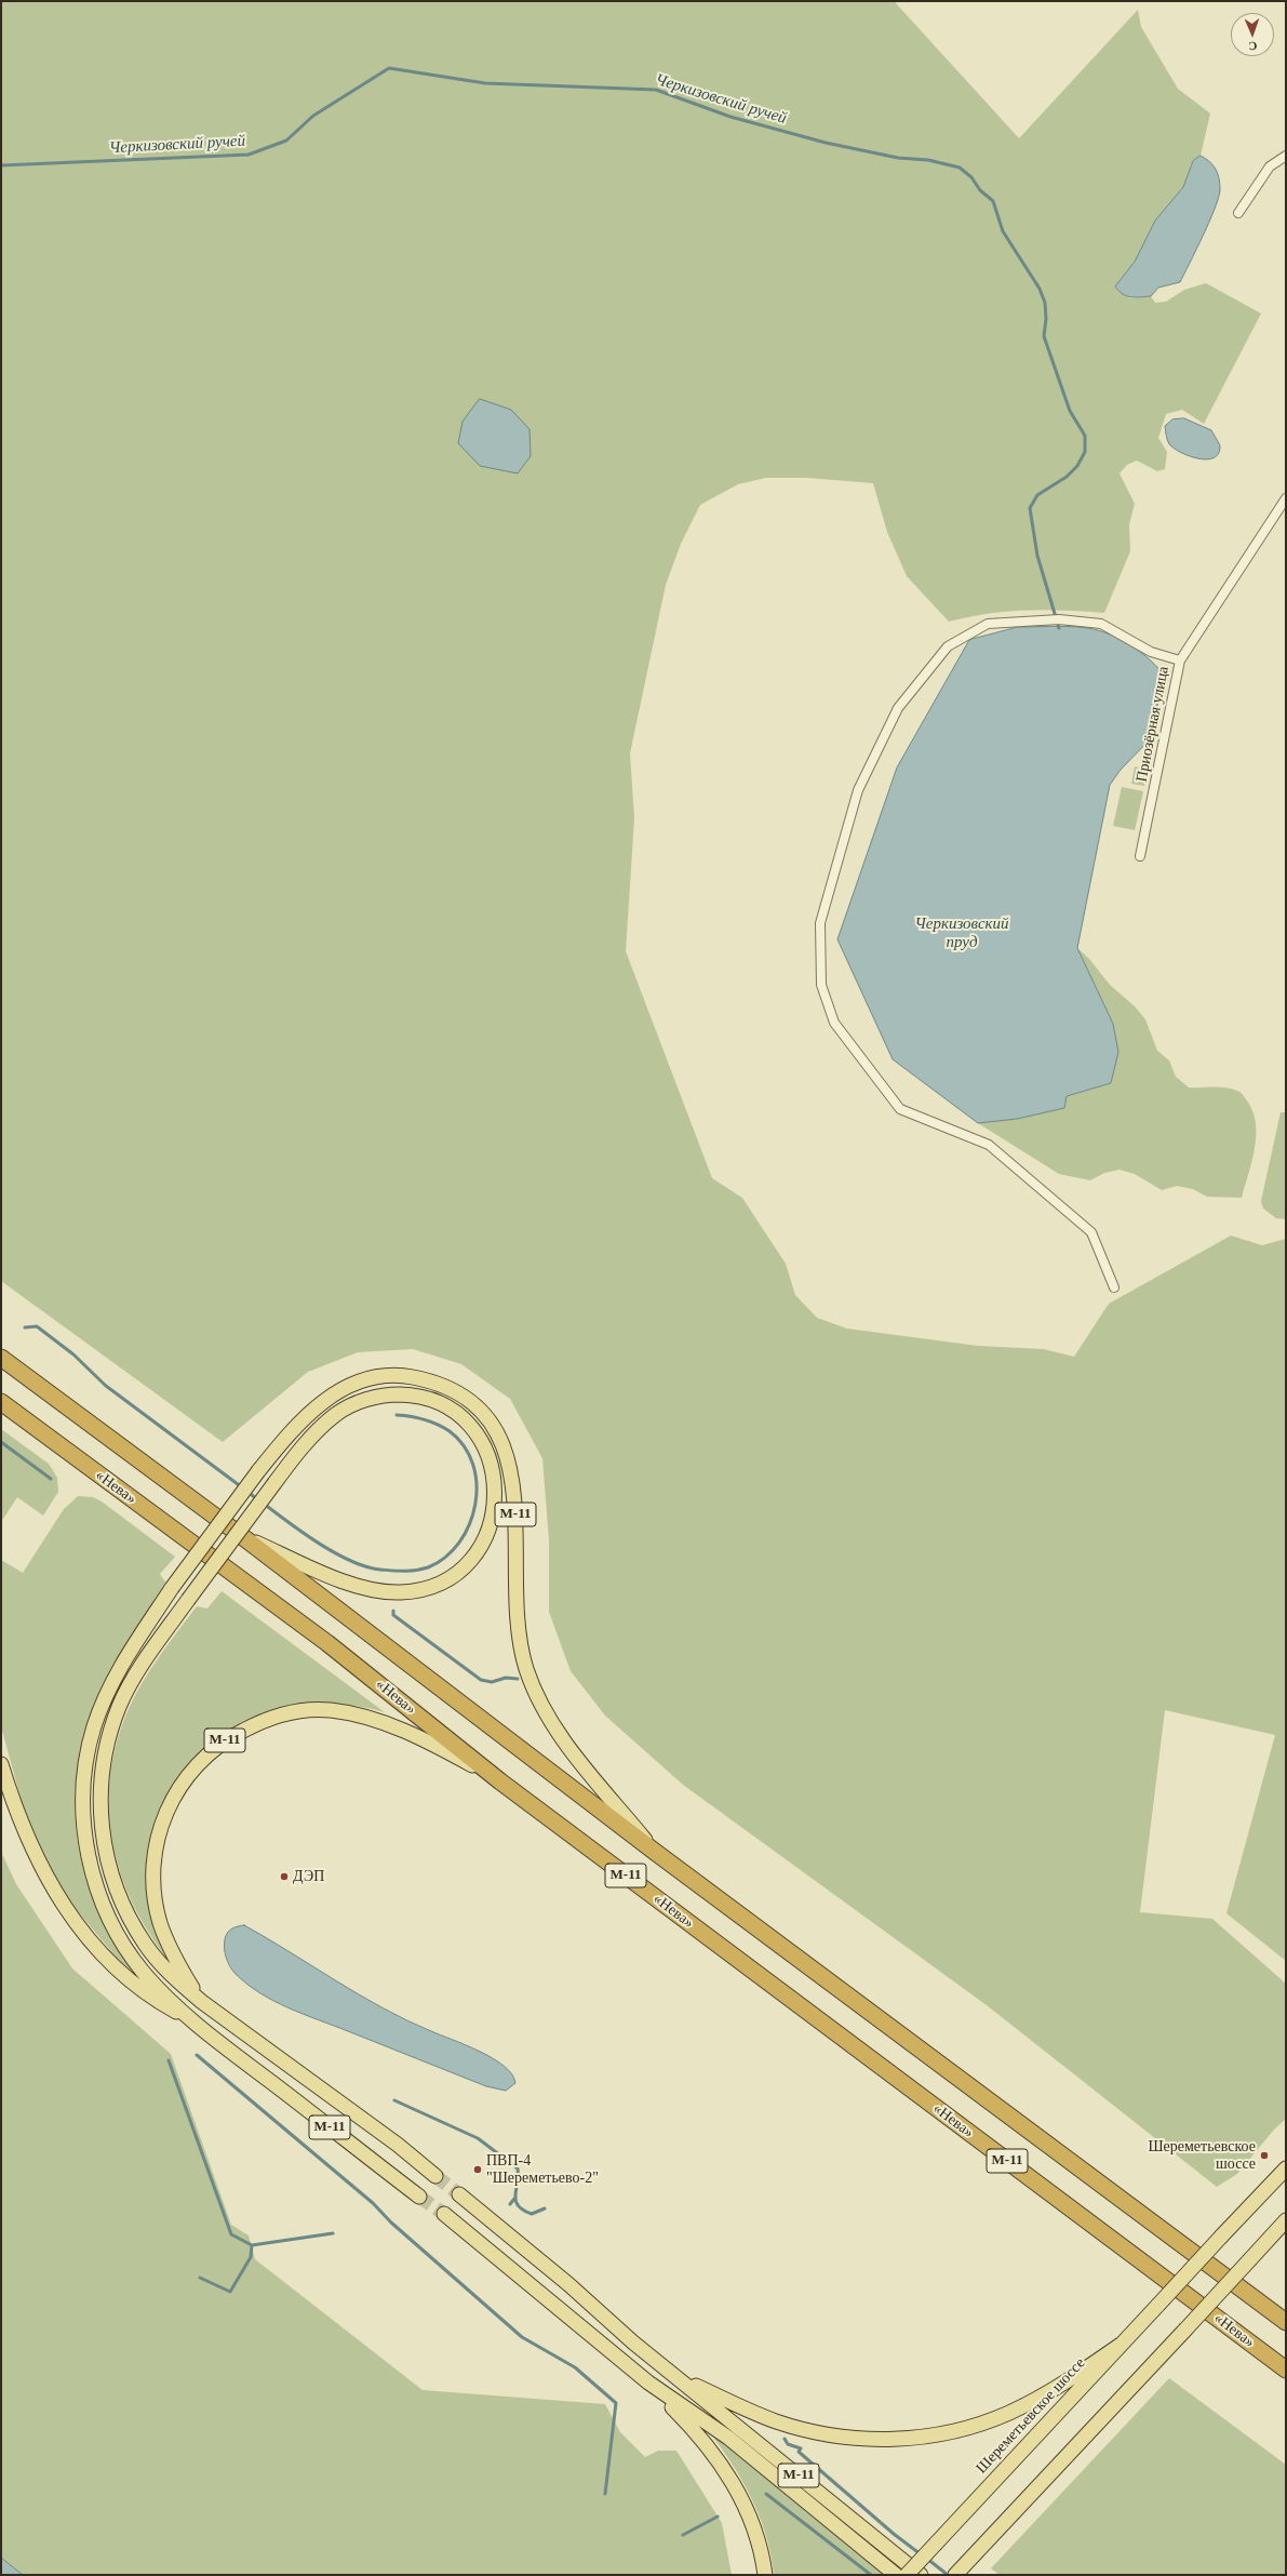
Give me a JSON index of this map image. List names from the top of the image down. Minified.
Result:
{"streets":{"highway":["«Нева»","М-11"],"main road":["Шереметьевское шоссе"],"street":["Приозёрная улица"]},"crossings":[["«Нева»","М-11"],["М-11","Шереметьевское шоссе"]],"water":["Черкизовский ручей","Черкизовский пруд"],"places":["ДЭП","Шереметьевское шоссе","ПВП-4 \"Шереметьево-2\""],"north":"bottom"}
